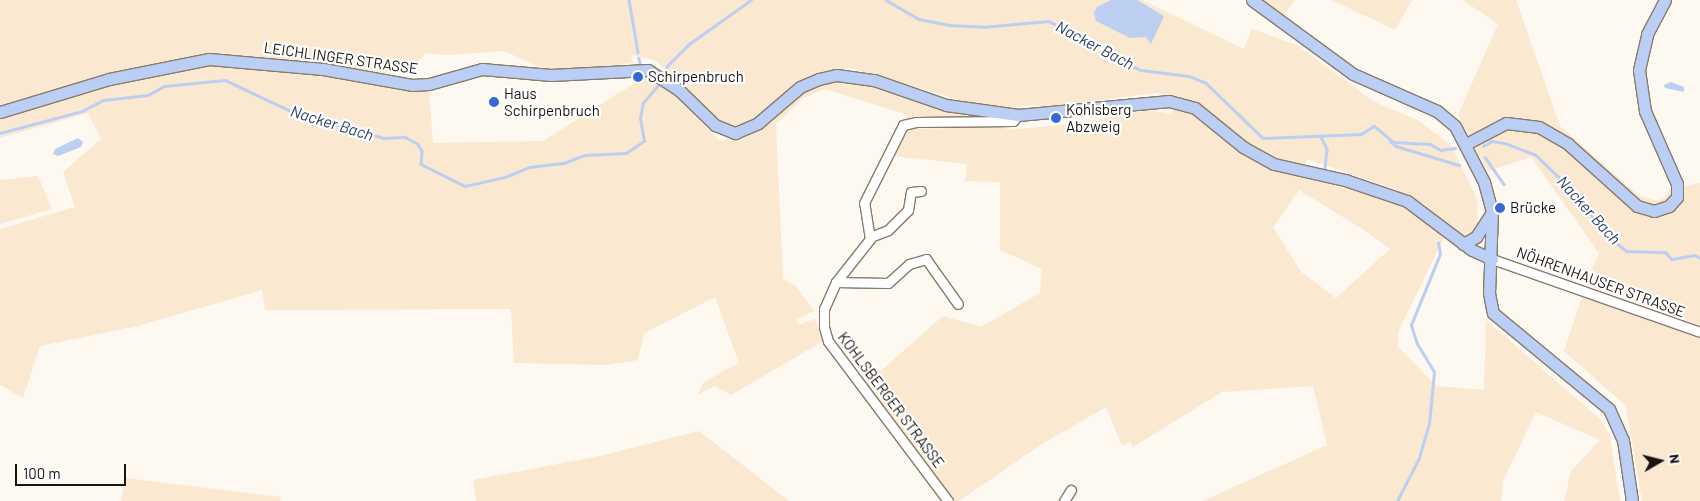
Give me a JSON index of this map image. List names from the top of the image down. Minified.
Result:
{"streets":{"main road":["LEICHLINGER STRASSE"],"street":["NÖHRENHAUSER STRASSE","KOHLSBERGER STRASSE"]},"crossings":[["LEICHLINGER STRASSE","NÖHRENHAUSER STRASSE"]],"water":["Nacker Bach"],"places":["Schirpenbruch","Haus Schirpenbruch","Kohlsberg Abzweig","Brücke"],"scale_bar":"100 m","north":"right"}
